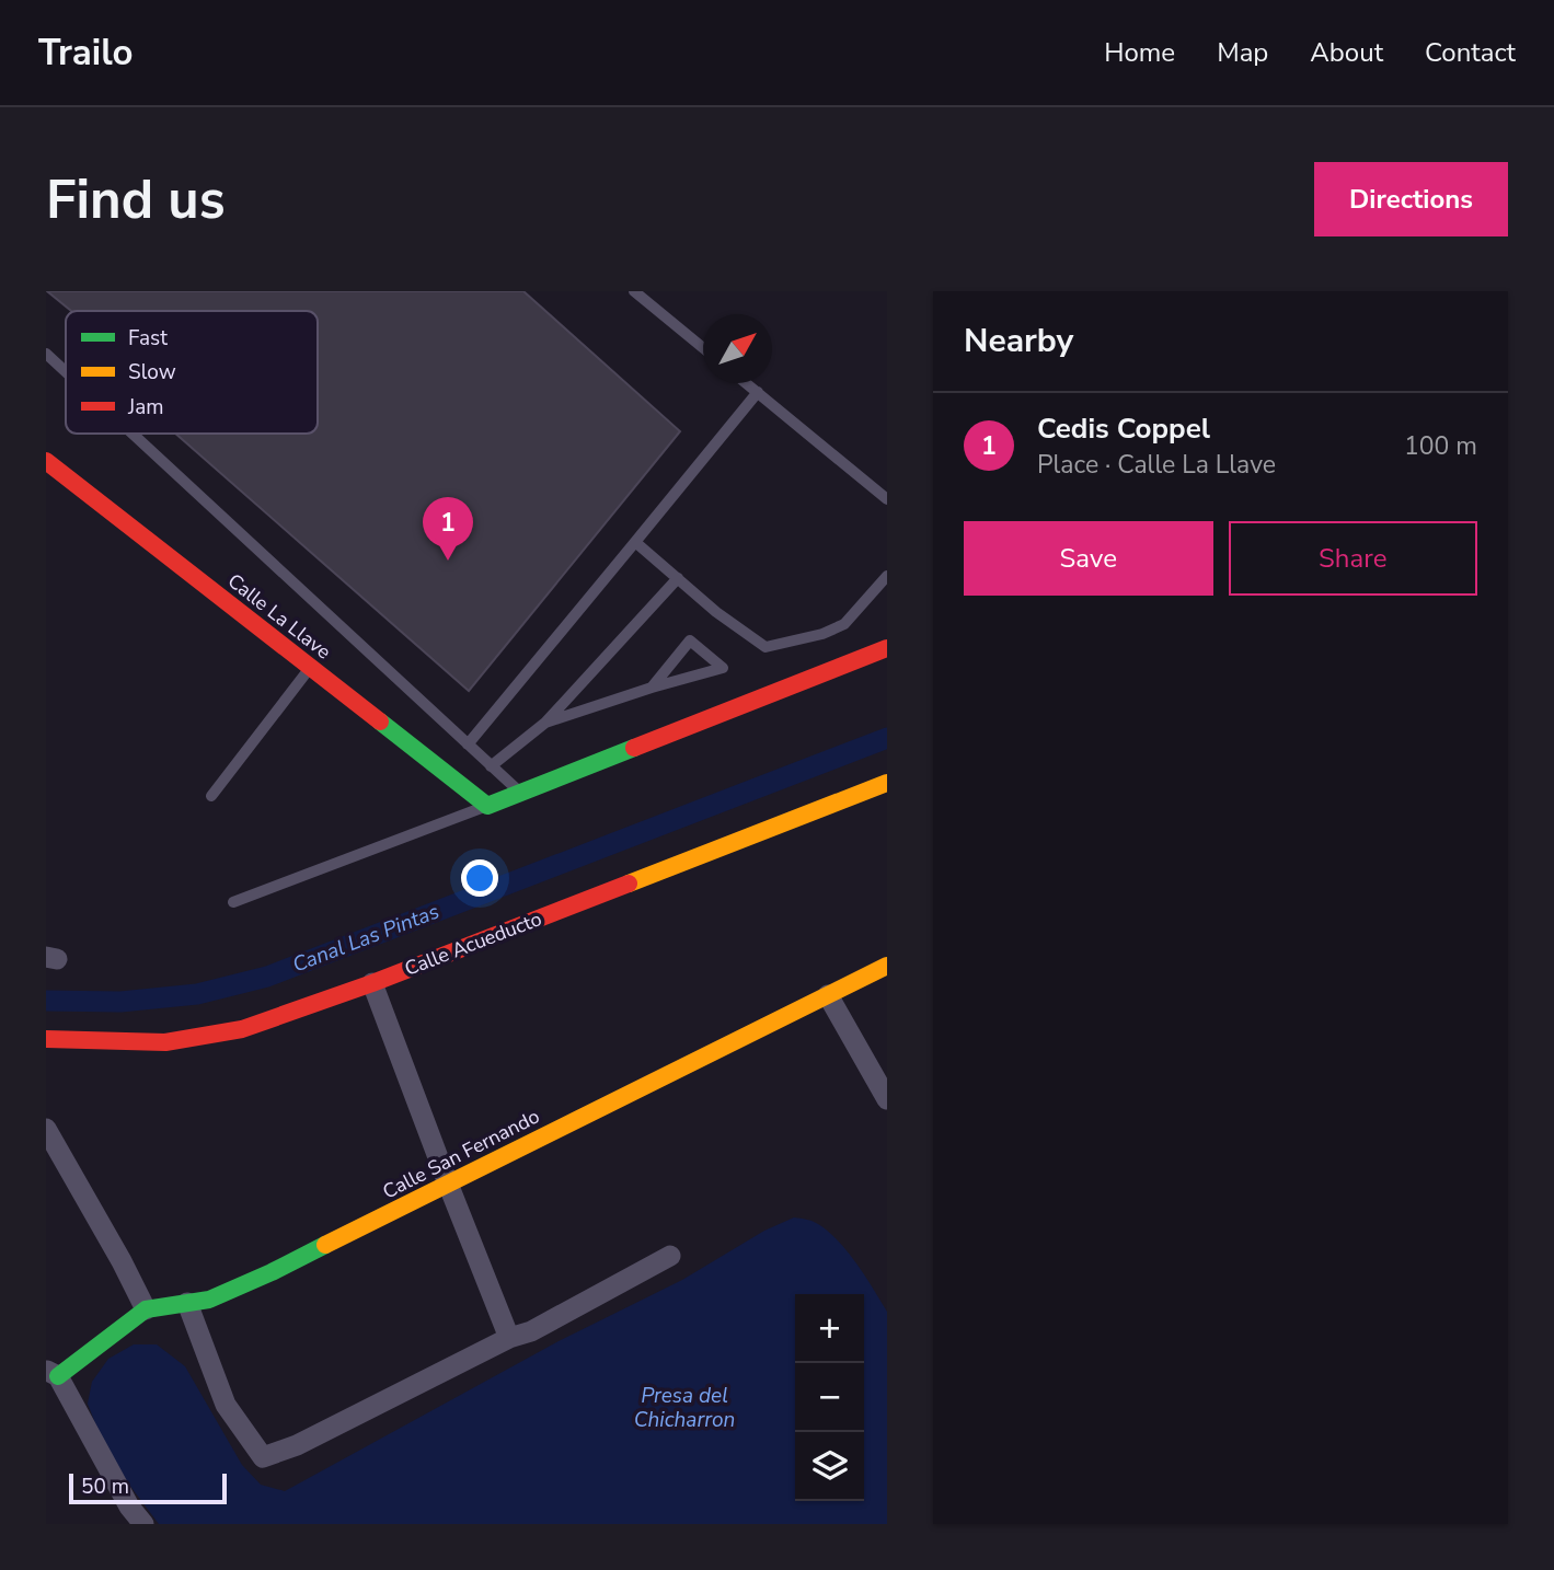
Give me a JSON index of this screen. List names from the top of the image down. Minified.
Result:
{"streets":{"street":["Calle La Llave","Calle Acueducto","Calle San Fernando"]},"water":["Canal Las Pintas","Presa del Chicharron"],"legend":["Fast","Slow","Jam"],"scale_bar":"50 m","north":"top right","page":{"header":"Trailo","nav":["Home","Map","About","Contact"],"buttons":["Directions",["Save","Share"]],"title":"Find us","heading":"Nearby","list":[{"mark":"1","name":"Cedis Coppel","note":"Place · Calle La Llave","value":"100 m"}],"pins":"1","map_buttons":["+","−"],"scale":"50 m"}}
